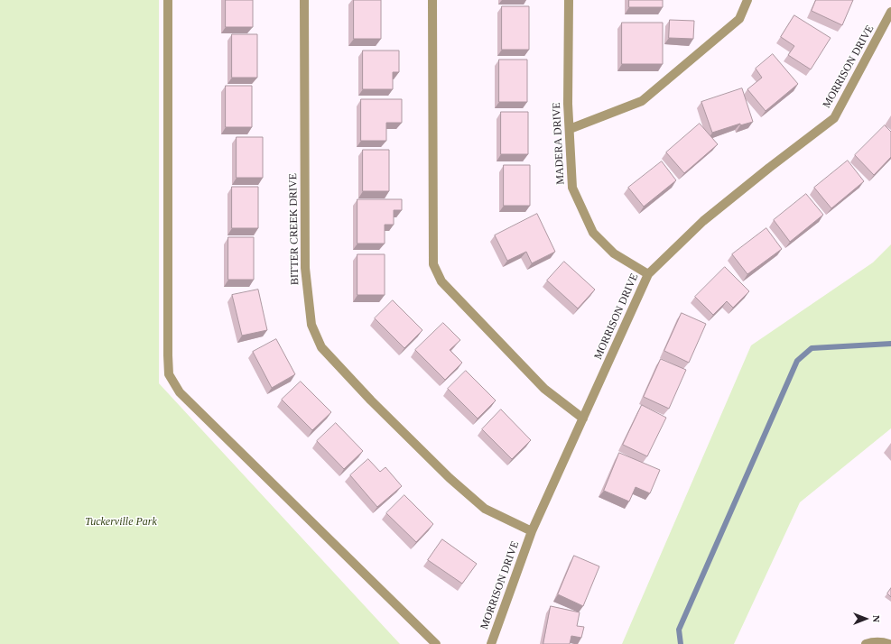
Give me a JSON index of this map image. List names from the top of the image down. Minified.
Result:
{"streets":{"street":["MORRISON DRIVE","MADERA DRIVE","BITTER CREEK DRIVE"]},"crossings":[["MORRISON DRIVE","MADERA DRIVE"],["MORRISON DRIVE","BITTER CREEK DRIVE"]],"parks":["Tuckerville Park"],"north":"right"}
